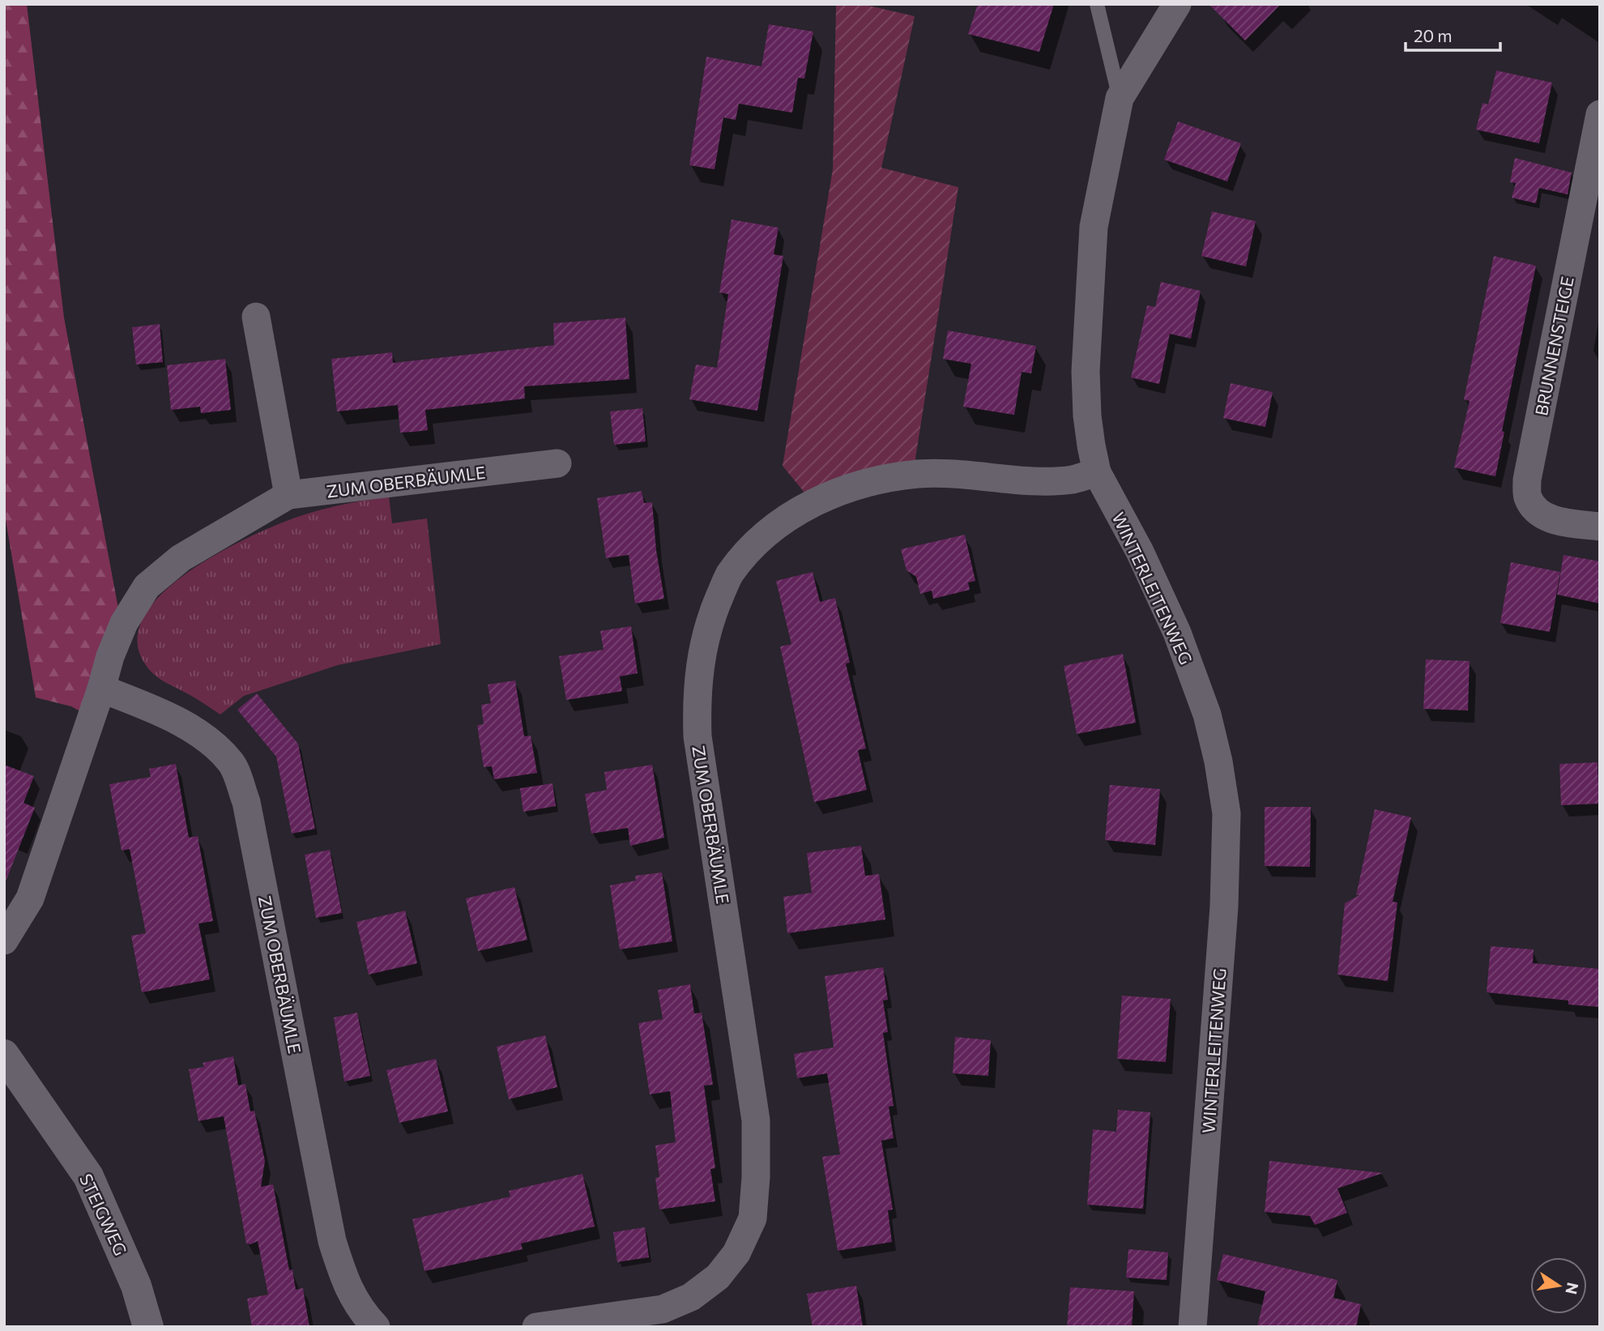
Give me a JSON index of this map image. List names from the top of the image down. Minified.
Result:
{"streets":{"street":["BRUNNENSTEIGE","ZUM OBERBÄUMLE","WINTERLEITENWEG","STEIGWEG"]},"crossings":[["ZUM OBERBÄUMLE","WINTERLEITENWEG"]],"scale_bar":"20 m","north":"right"}
